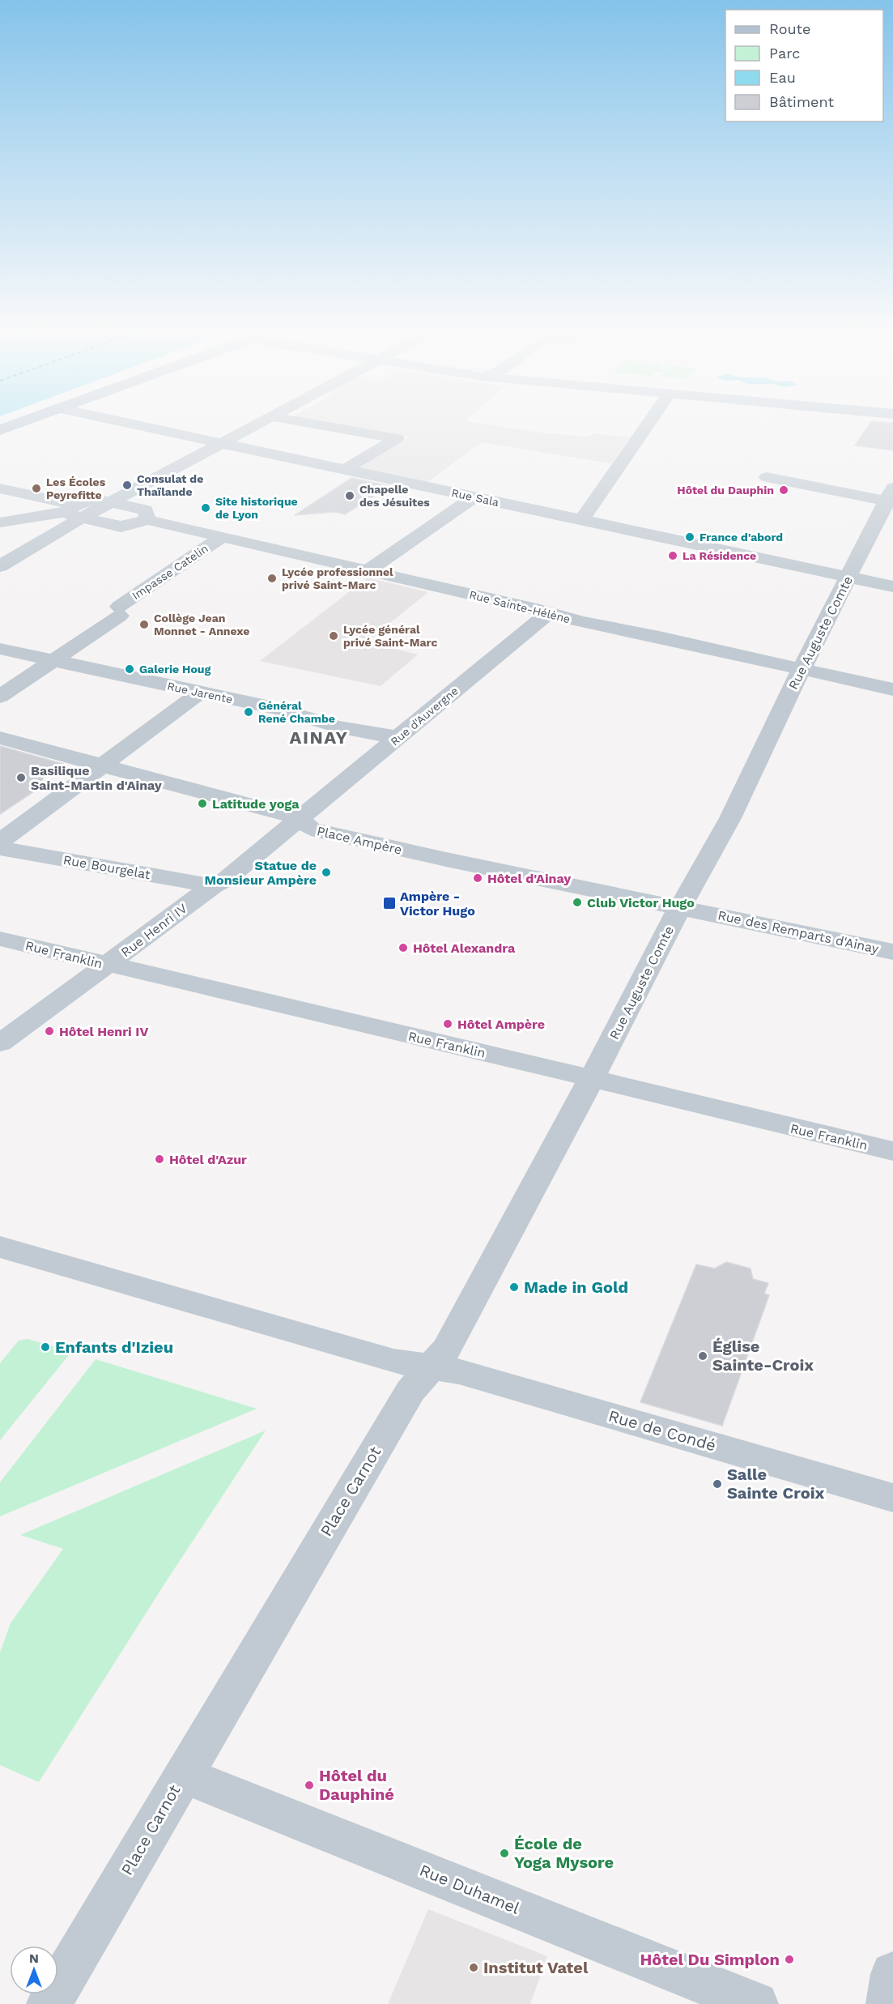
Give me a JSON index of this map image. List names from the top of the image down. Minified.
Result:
{"streets":{"street":["Rue Sala","Impasse Catelin","Rue Sainte-Hélène","Rue Auguste Comte","Rue Jarente","Rue d'Auvergne","Place Ampère","Rue Bourgelat","Rue Henri IV","Rue des Remparts d'Ainay","Rue Franklin","Rue de Condé","Place Carnot","Rue Duhamel"]},"crossings":[["Rue Sala","Rue Auguste Comte"],["Impasse Catelin","Rue Sainte-Hélène"],["Impasse Catelin","Rue Jarente"],["Rue Sainte-Hélène","Rue Auguste Comte"],["Rue Sainte-Hélène","Rue d'Auvergne"],["Rue Auguste Comte","Rue des Remparts d'Ainay"],["Rue Auguste Comte","Rue Franklin"],["Rue Auguste Comte","Rue de Condé"],["Rue Auguste Comte","Place Carnot"],["Rue Jarente","Rue d'Auvergne"],["Rue d'Auvergne","Place Ampère"],["Place Ampère","Rue des Remparts d'Ainay"],["Rue Bourgelat","Rue Henri IV"],["Rue Henri IV","Rue Franklin"],["Rue de Condé","Place Carnot"],["Place Carnot","Rue Duhamel"]],"districts":["AINAY"],"places":{"other":["Consulat de Thaïlande","Les Écoles Peyrefitte","Hôtel du Dauphin","Chapelle des Jésuites","Site historique de Lyon","France d'abord","La Résidence","Lycée professionnel privé Saint-Marc","Collège Jean Monnet - Annexe","Lycée général privé Saint-Marc","Galerie Houg","Général René Chambe","Basilique Saint-Martin d'Ainay","Latitude yoga","Statue de Monsieur Ampère","Hôtel d'Ainay","Club Victor Hugo","Hôtel Alexandra","Hôtel Ampère","Hôtel Henri IV","Hôtel d'Azur","Made in Gold","Enfants d'Izieu","Église Sainte-Croix","Salle Sainte Croix","Hôtel du Dauphiné","École de Yoga Mysore","Hôtel Du Simplon","Institut Vatel"],"transit":["Ampère - Victor Hugo"]},"legend":["Route","Parc","Eau","Bâtiment"],"north":"top"}
